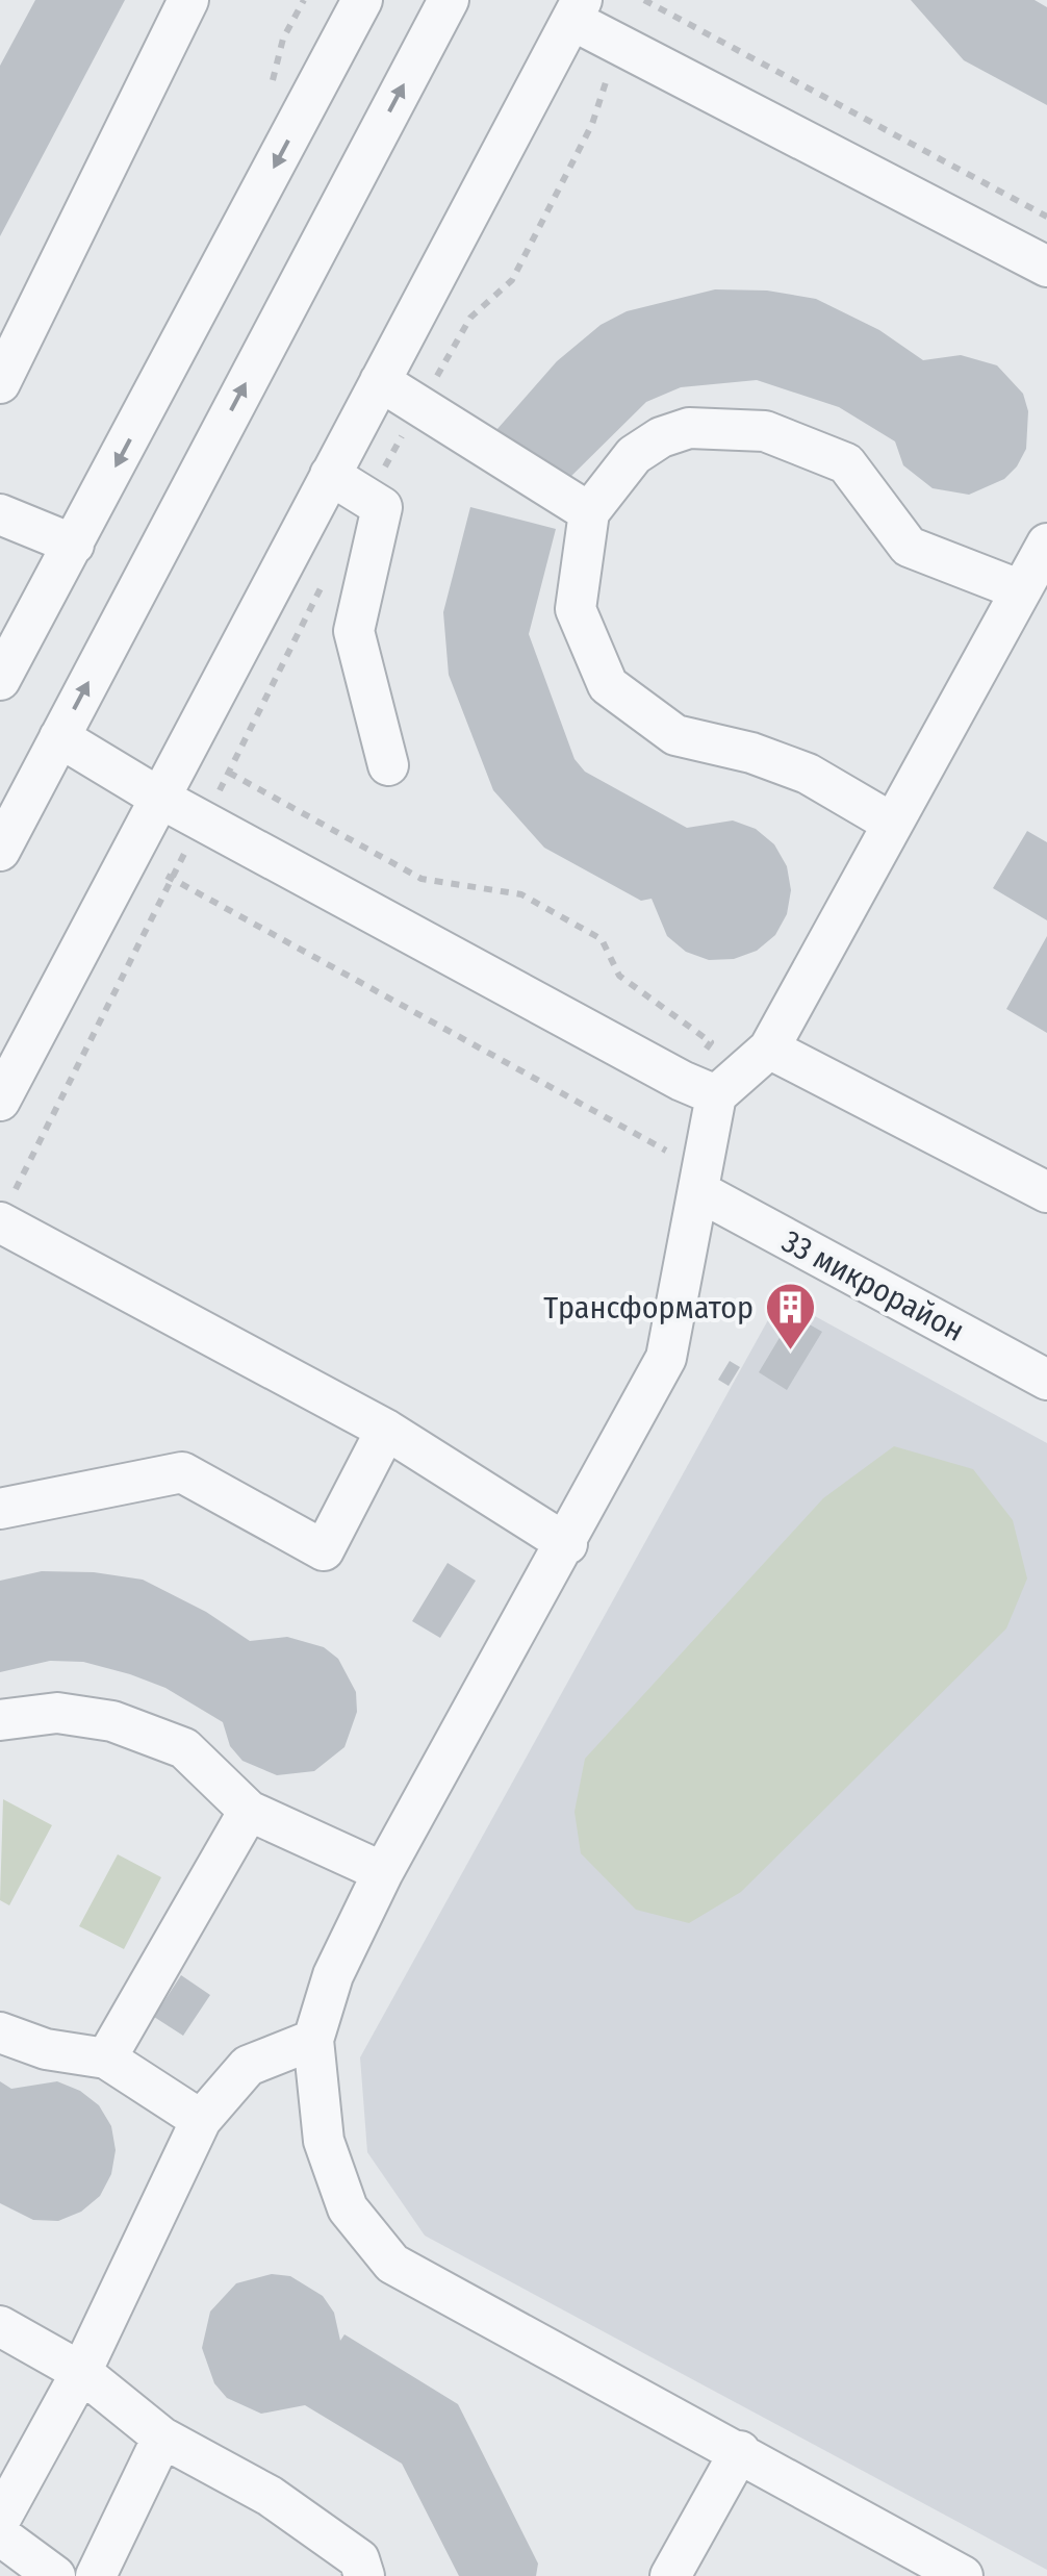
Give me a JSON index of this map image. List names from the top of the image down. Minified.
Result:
{"streets":{"street":["33 микрорайон"]},"places":{"building":["Трансформатор"]}}
